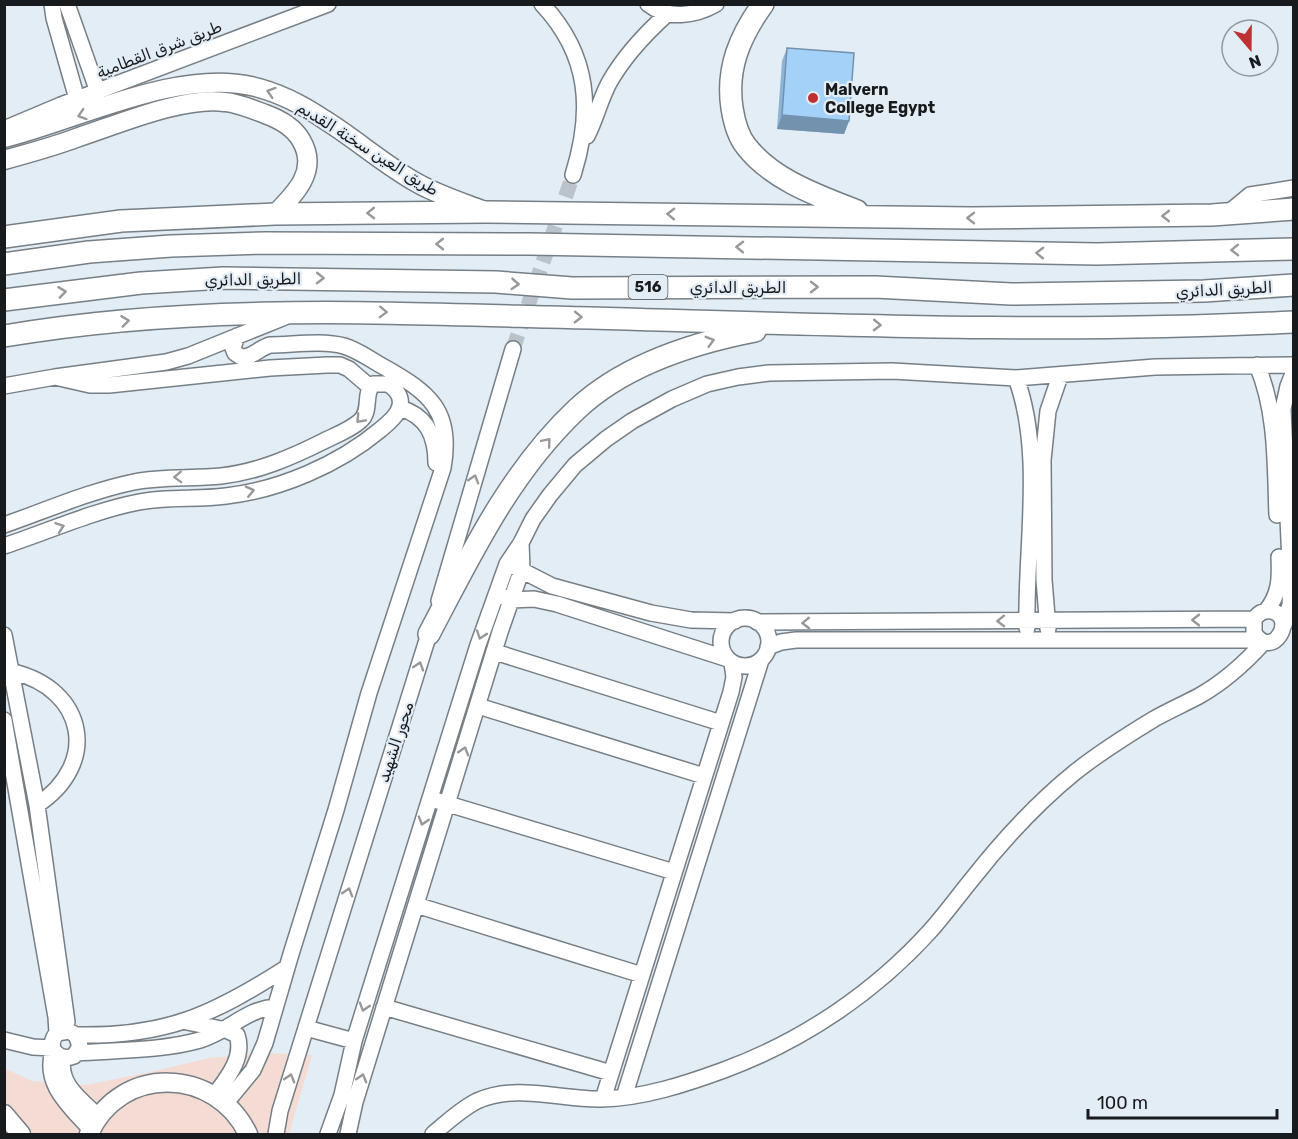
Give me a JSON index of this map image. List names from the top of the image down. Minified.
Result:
{"streets":{"highway":["الطريق الدائري","516"],"main road":["طريق العين سخنة القديم"],"street":["طريق شرق القطامية","محور الشهيد"]},"one_way":["طريق العين سخنة القديم"],"places":["Malvern College Egypt"],"scale_bar":"100 m","north":"bottom"}
